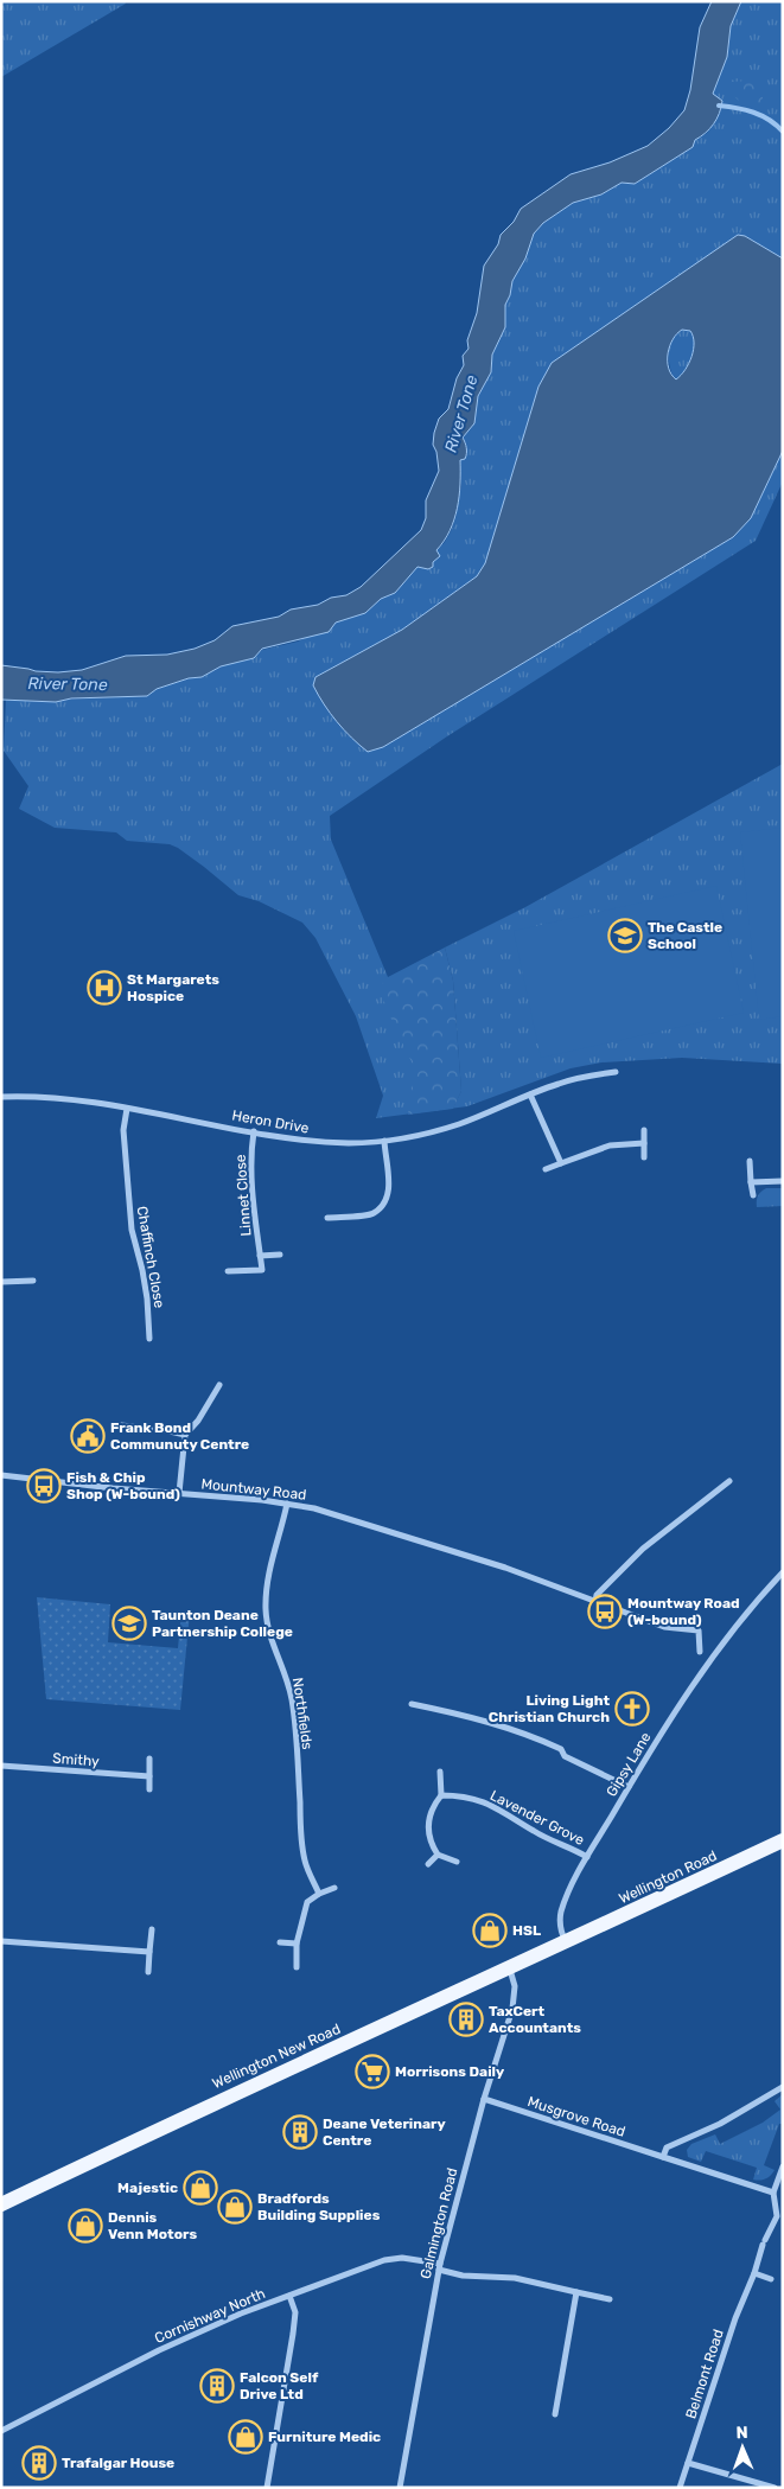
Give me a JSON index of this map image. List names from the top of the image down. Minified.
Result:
{"streets":{"main road":["Wellington Road","Wellington New Road"],"street":["Heron Drive","Linnet Close","Chaffinch Close","Mountway Road","Northfields","Smithy","Gipsy Lane","Lavender Grove","Musgrove Road","Galmington Road","Cornishway North","Belmont Road"]},"crossings":[["Heron Drive","Linnet Close"],["Heron Drive","Chaffinch Close"],["Mountway Road","Northfields"],["Gipsy Lane","Lavender Grove"],["Gipsy Lane","Wellington Road"],["Gipsy Lane","Wellington New Road"],["Wellington Road","Wellington New Road"],["Wellington New Road","Galmington Road"],["Musgrove Road","Galmington Road"],["Galmington Road","Cornishway North"]],"water":["River Tone"],"places":{"school or university":["The Castle School","Taunton Deane Partnership College"],"hospital":["St Margarets Hospice"],"public building":["Frank Bond Communuty Centre"],"bus stop":["Fish & Chip Shop (W-bound)","Mountway Road (W-bound)"],"church":["Living Light Christian Church"],"shop":["HSL","Majestic","Bradfords Building Supplies","Dennis Venn Motors","Furniture Medic"],"building":["TaxCert Accountants","Deane Veterinary Centre","Falcon Self Drive Ltd","Trafalgar House"],"supermarket":["Morrisons Daily"]},"north":"top"}
